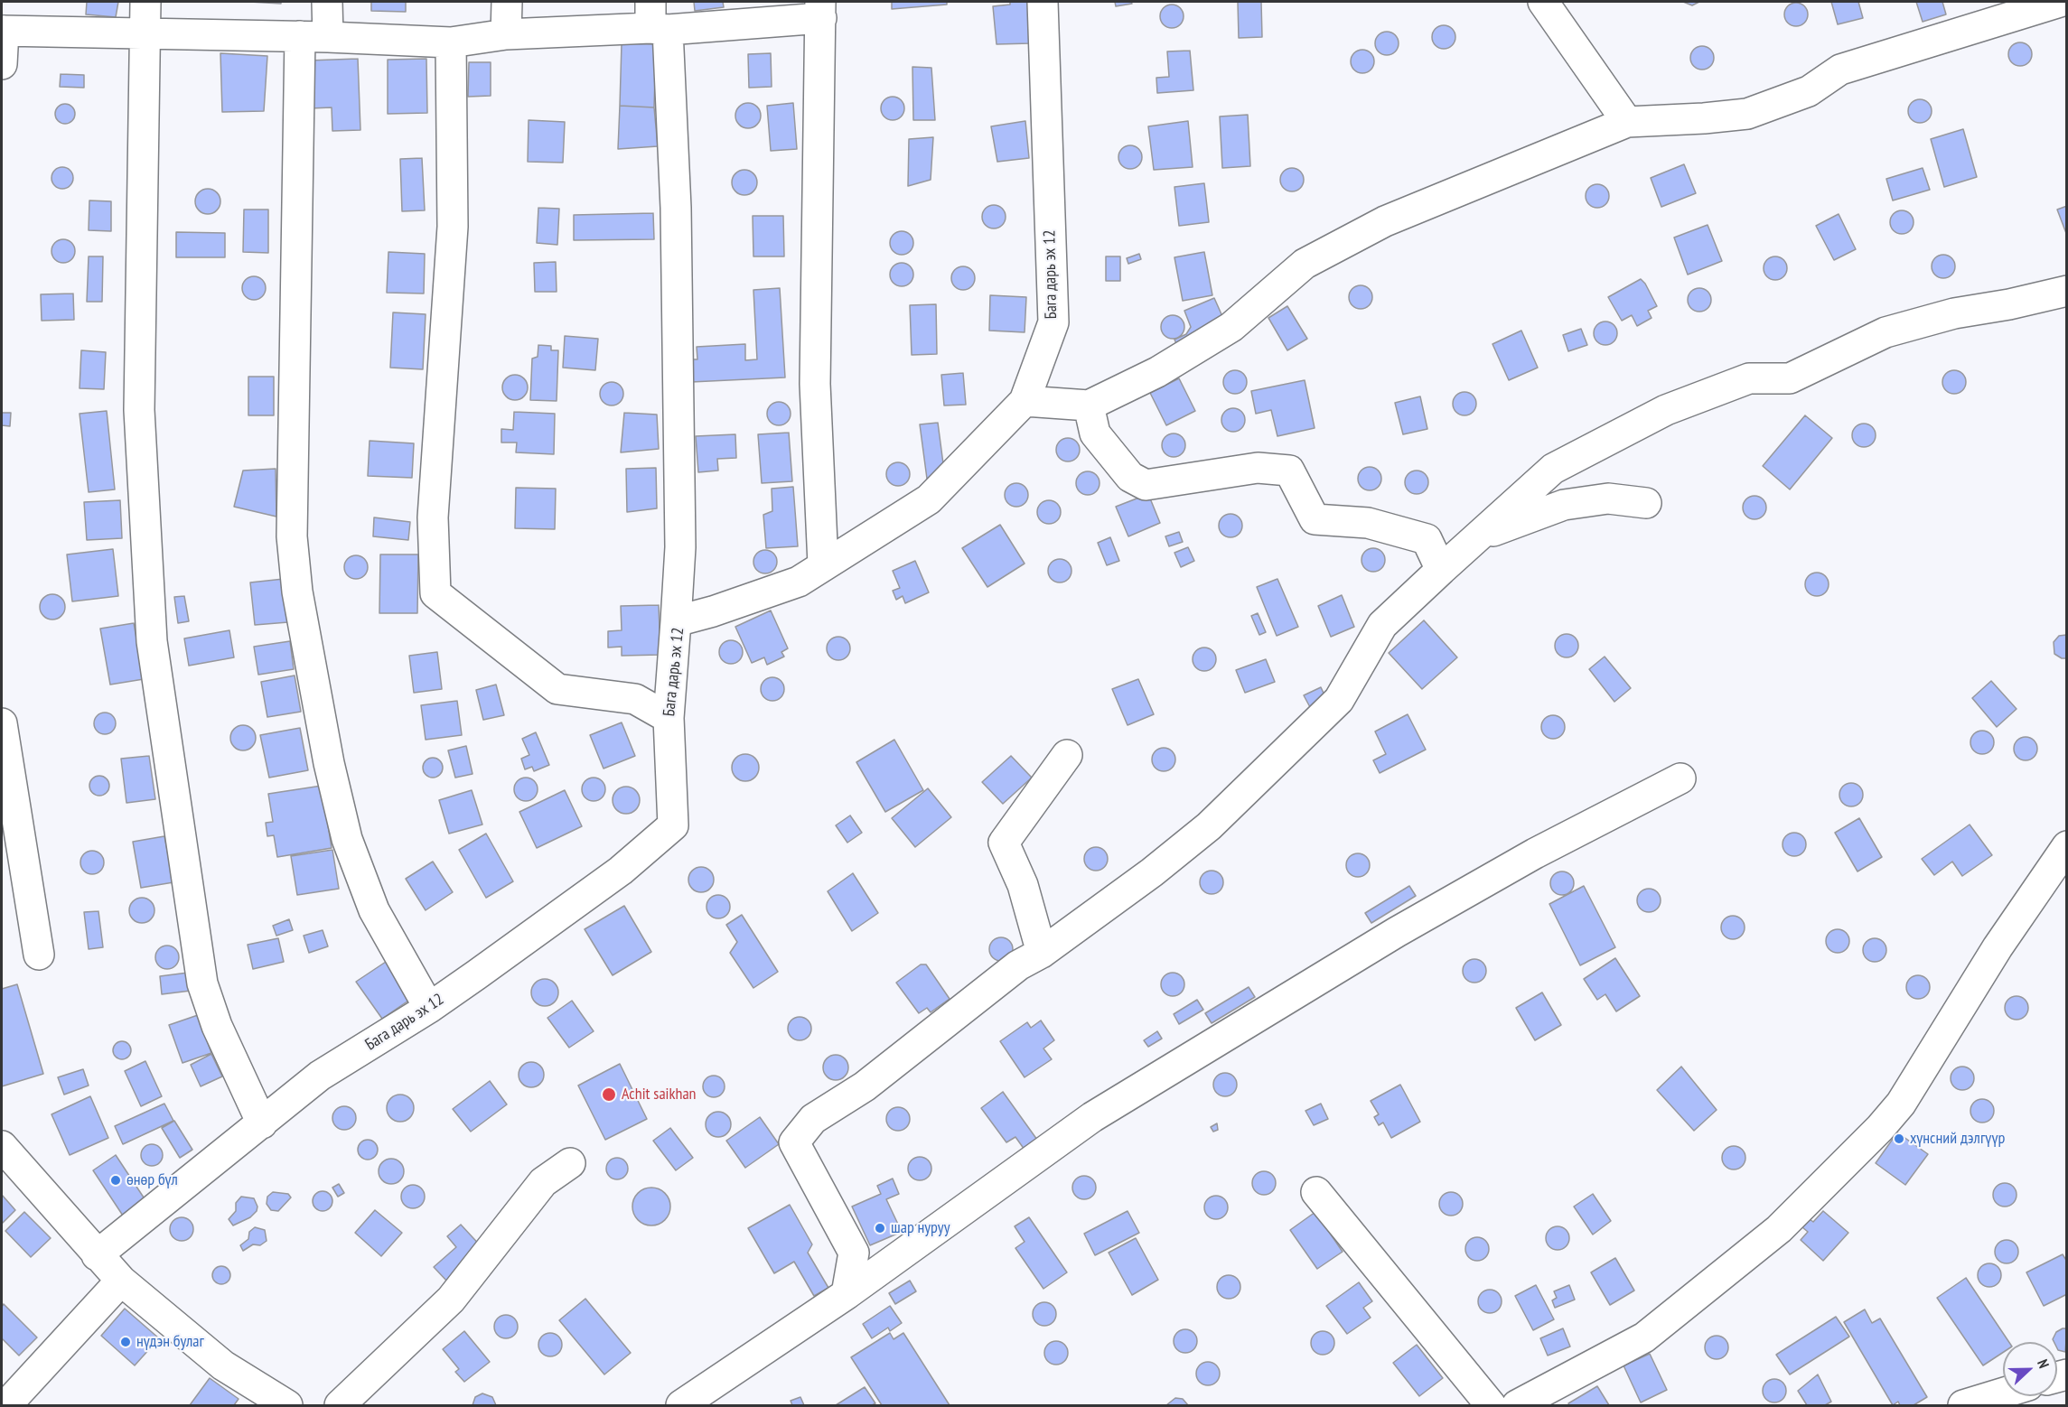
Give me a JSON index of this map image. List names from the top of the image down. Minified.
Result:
{"streets":{"street":["Бага дарь эх 12"]},"places":["Achit saikhan","хүнсний дэлгүүр","өнөр бүл","шар нуруу","нүдэн булаг"],"north":"right"}
